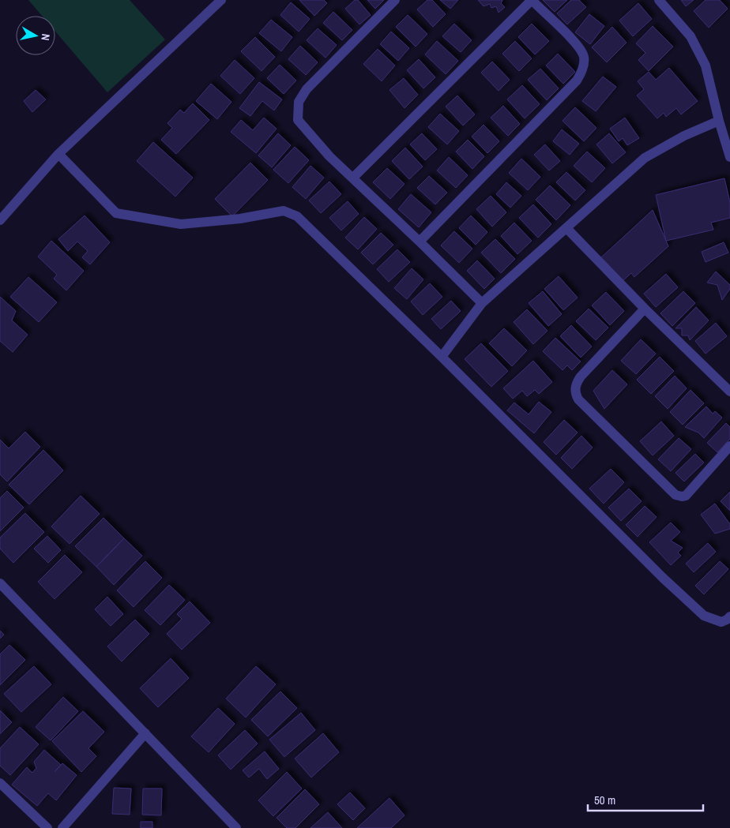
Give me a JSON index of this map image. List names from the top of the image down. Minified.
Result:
{"scale_bar":"50 m","north":"right"}
